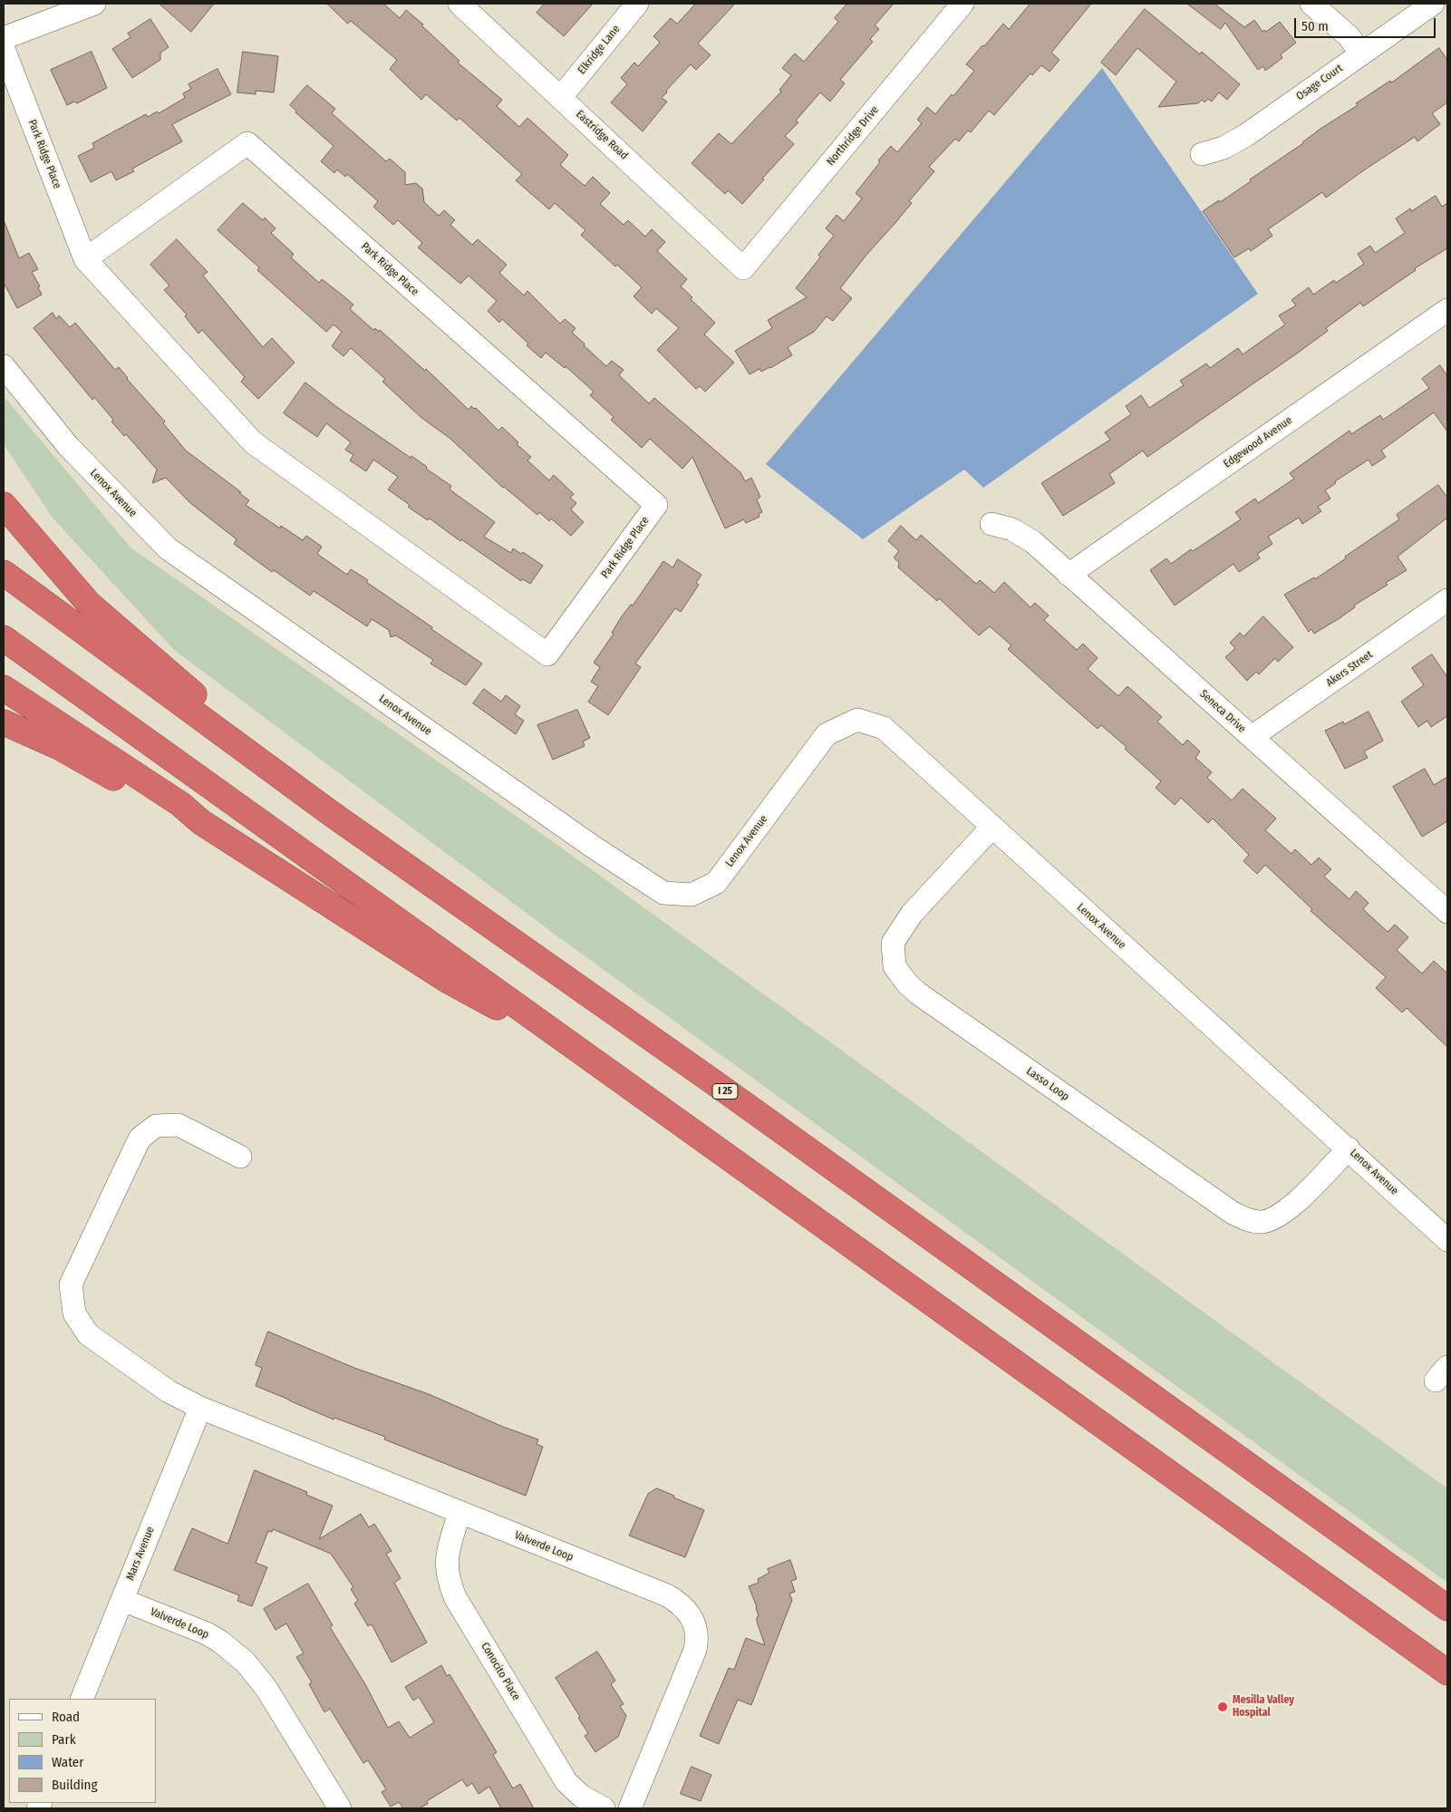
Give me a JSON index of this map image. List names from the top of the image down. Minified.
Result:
{"streets":{"highway":["I 25"],"street":["Elkridge Lane","Osage Court","Eastridge Road","Northridge Drive","Park Ridge Place","Edgewood Avenue","Lenox Avenue","Akers Street","Seneca Drive","Lasso Loop","Valverde Loop","Mars Avenue","Conocito Place"]},"crossings":[["Elkridge Lane","Eastridge Road"],["Eastridge Road","Northridge Drive"],["Edgewood Avenue","Seneca Drive"],["Lenox Avenue","Lasso Loop"],["Akers Street","Seneca Drive"],["Valverde Loop","Mars Avenue"],["Valverde Loop","Conocito Place"]],"places":["Mesilla Valley Hospital"],"legend":["Road","Park","Water","Building"],"scale_bar":"50 m"}
